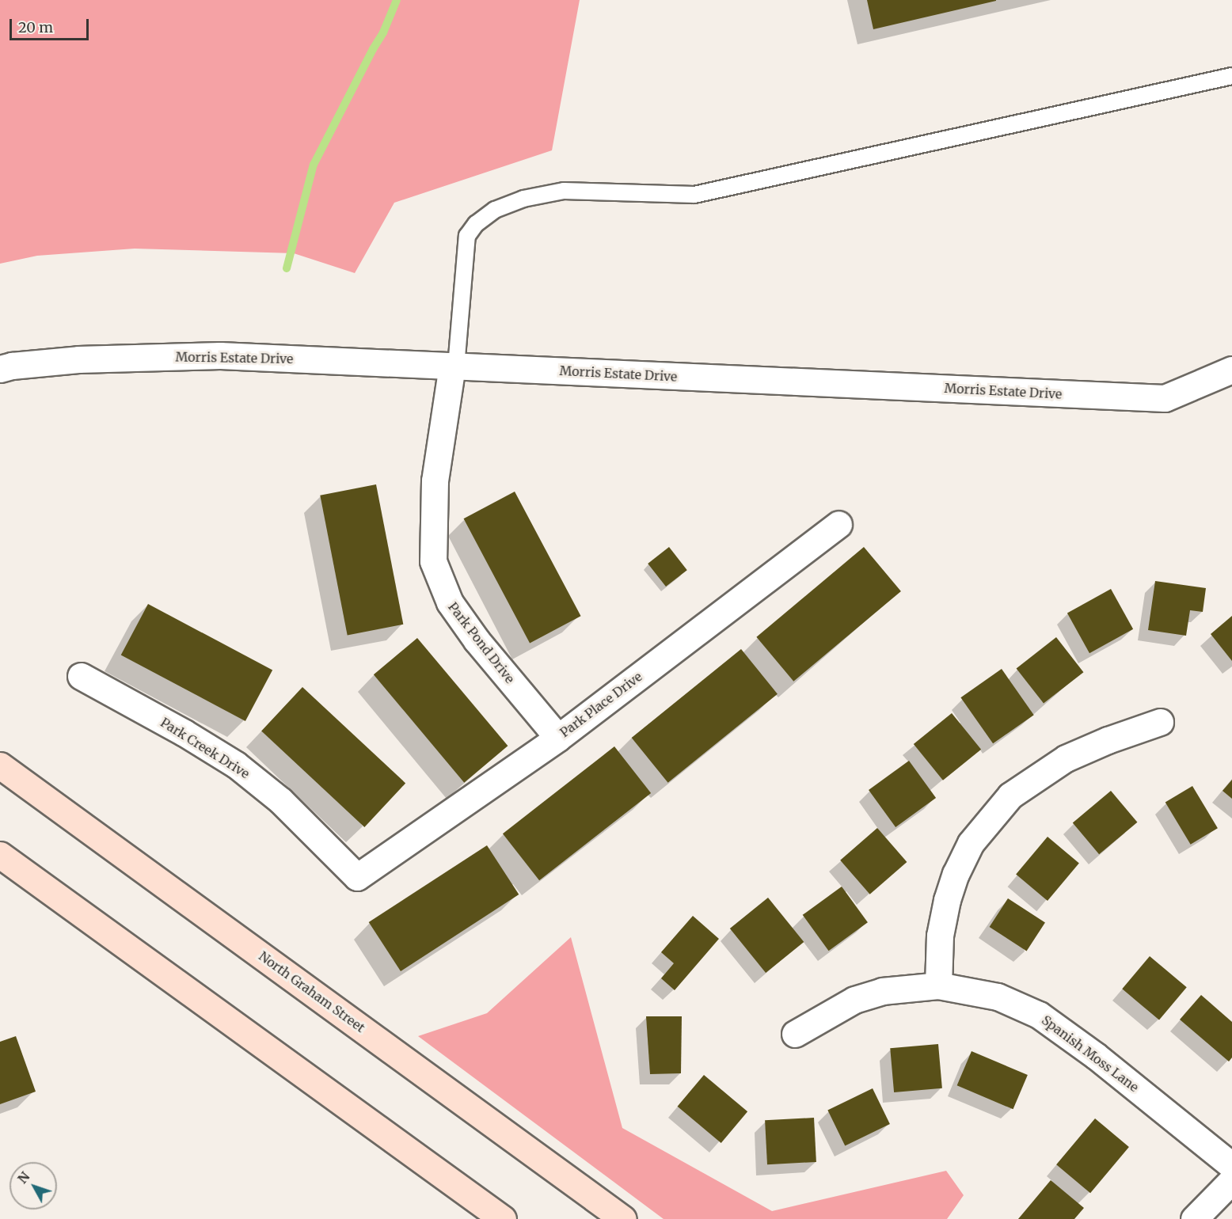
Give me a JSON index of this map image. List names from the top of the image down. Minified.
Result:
{"streets":{"main road":["North Graham Street"],"street":["Morris Estate Drive","Park Pond Drive","Park Place Drive","Park Creek Drive","Spanish Moss Lane"]},"crossings":[["Morris Estate Drive","Park Pond Drive"],["Park Pond Drive","Park Place Drive"],["Park Place Drive","Park Creek Drive"]],"scale_bar":"20 m","north":"top left"}
